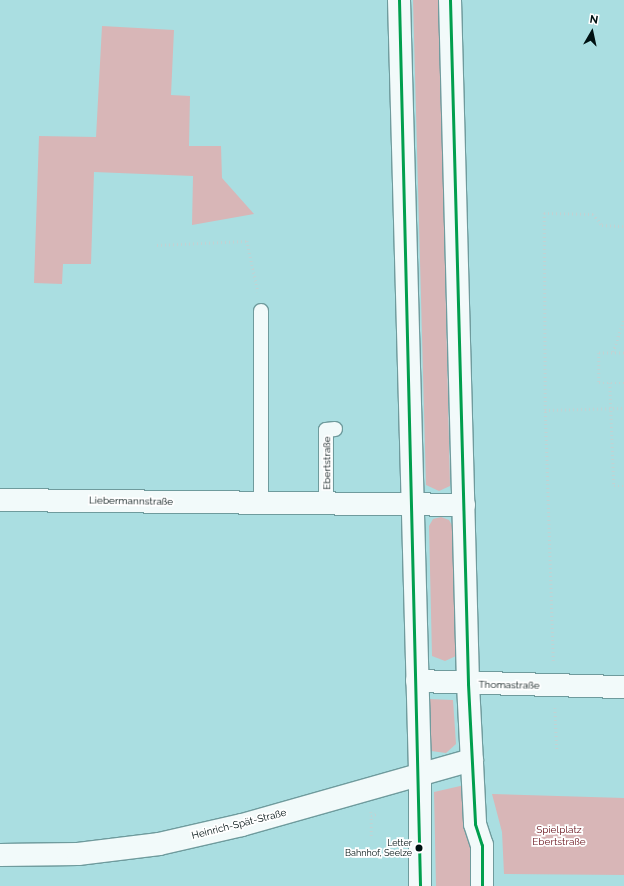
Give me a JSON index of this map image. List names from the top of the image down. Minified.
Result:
{"streets":{"street":["Liebermannstraße","Thomastraße","Heinrich-Spät-Straße"],"lane":["Ebertstraße"]},"crossings":[["Ebertstraße","Liebermannstraße"]],"parks":["Spielplatz Ebertstraße"],"places":["Letter Bahnhof, Seelze"],"north":"top"}
